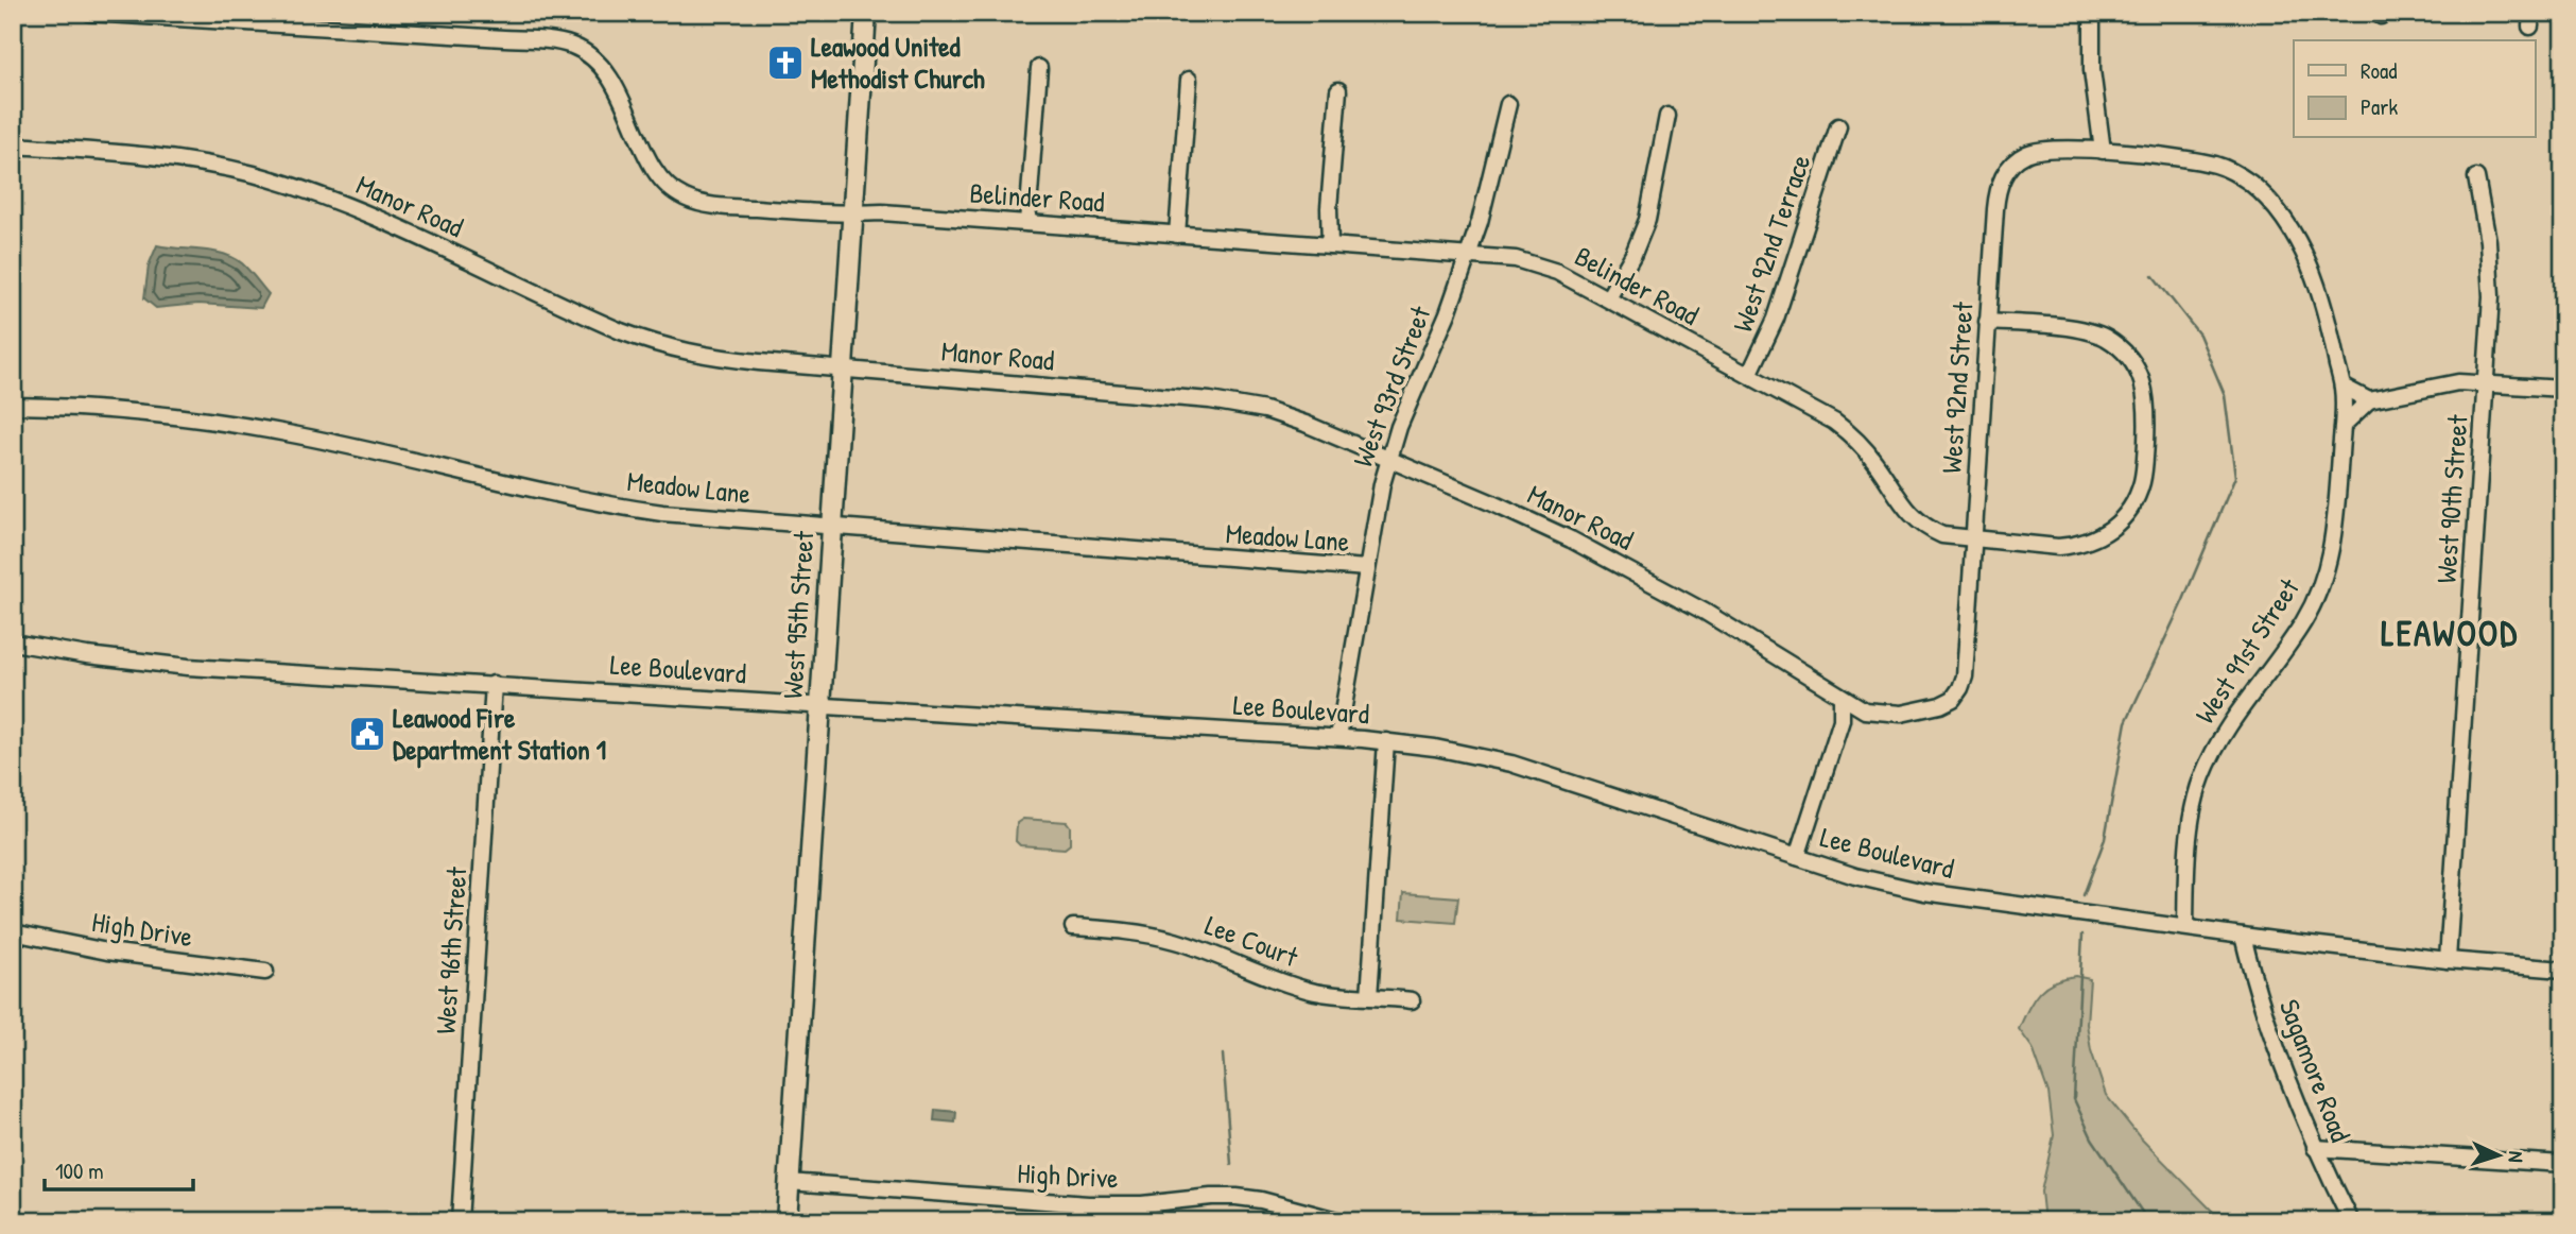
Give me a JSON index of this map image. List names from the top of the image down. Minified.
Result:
{"streets":{"main road":["West 95th Street"],"street":["Belinder Road","Manor Road","West 92nd Terrace","West 93rd Street","West 92nd Street","Meadow Lane","West 90th Street","West 91st Street","Lee Boulevard","High Drive","Lee Court","West 96th Street","Sagamore Road"]},"crossings":[["Belinder Road","West 92nd Terrace"],["Belinder Road","West 93rd Street"],["Belinder Road","West 92nd Street"],["Belinder Road","West 95th Street"],["Manor Road","West 93rd Street"],["Manor Road","West 92nd Street"],["Manor Road","West 95th Street"],["West 93rd Street","Meadow Lane"],["West 93rd Street","Lee Boulevard"],["West 92nd Street","West 91st Street"],["Meadow Lane","West 95th Street"],["West 90th Street","Lee Boulevard"],["West 95th Street","Lee Boulevard"],["West 95th Street","High Drive"],["West 91st Street","Lee Boulevard"],["Lee Boulevard","West 96th Street"],["Lee Boulevard","Sagamore Road"]],"districts":["LEAWOOD"],"places":{"church":["Leawood United Methodist Church"],"public building":["Leawood Fire Department Station 1"]},"legend":["Road","Park"],"scale_bar":"100 m","north":"right"}
